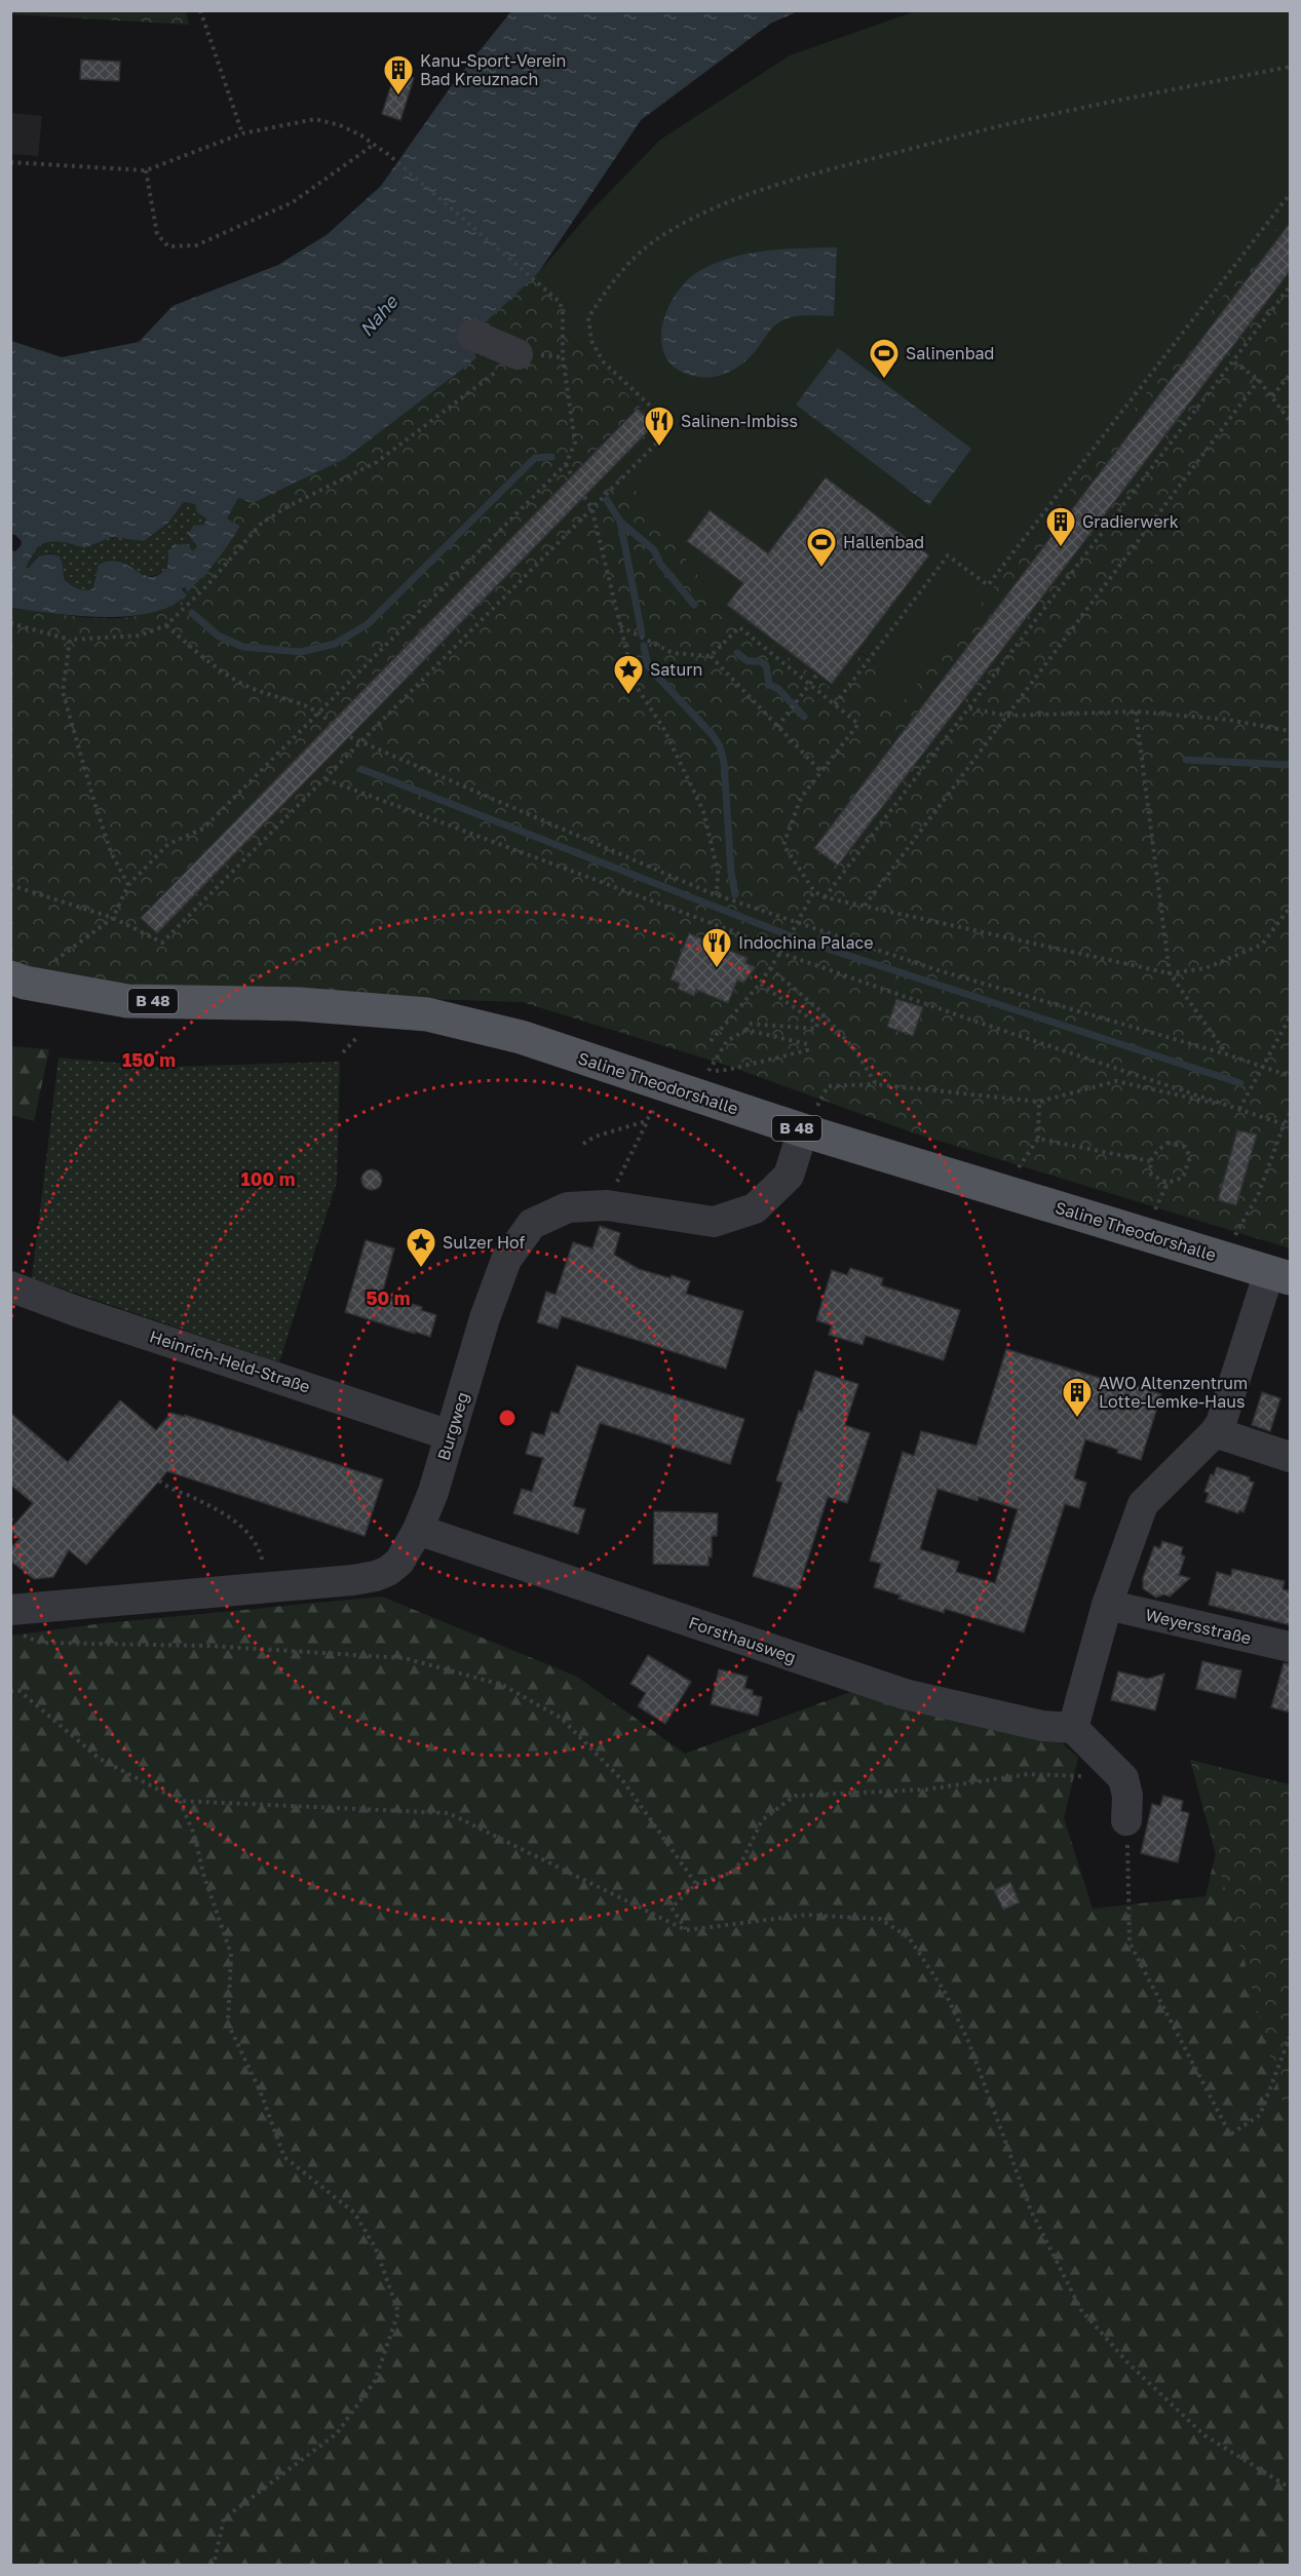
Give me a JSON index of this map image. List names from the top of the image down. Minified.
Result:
{"streets":{"main road":["B 48","Saline Theodorshalle"],"street":["Heinrich-Held-Straße","Burgweg","Weyersstraße","Forsthausweg"]},"crossings":[["Saline Theodorshalle","Burgweg"],["Heinrich-Held-Straße","Burgweg"],["Burgweg","Forsthausweg"]],"water":["Nahe"],"places":{"building":["Kanu-Sport-Verein Bad Kreuznach","Gradierwerk","AWO Altenzentrum Lotte-Lemke-Haus"],"sports":["Salinenbad","Hallenbad"],"restaurant":["Salinen-Imbiss","Indochina Palace"],"place":["Saturn","Sulzer Hof"]},"rings":["150 m","100 m","50 m"]}
